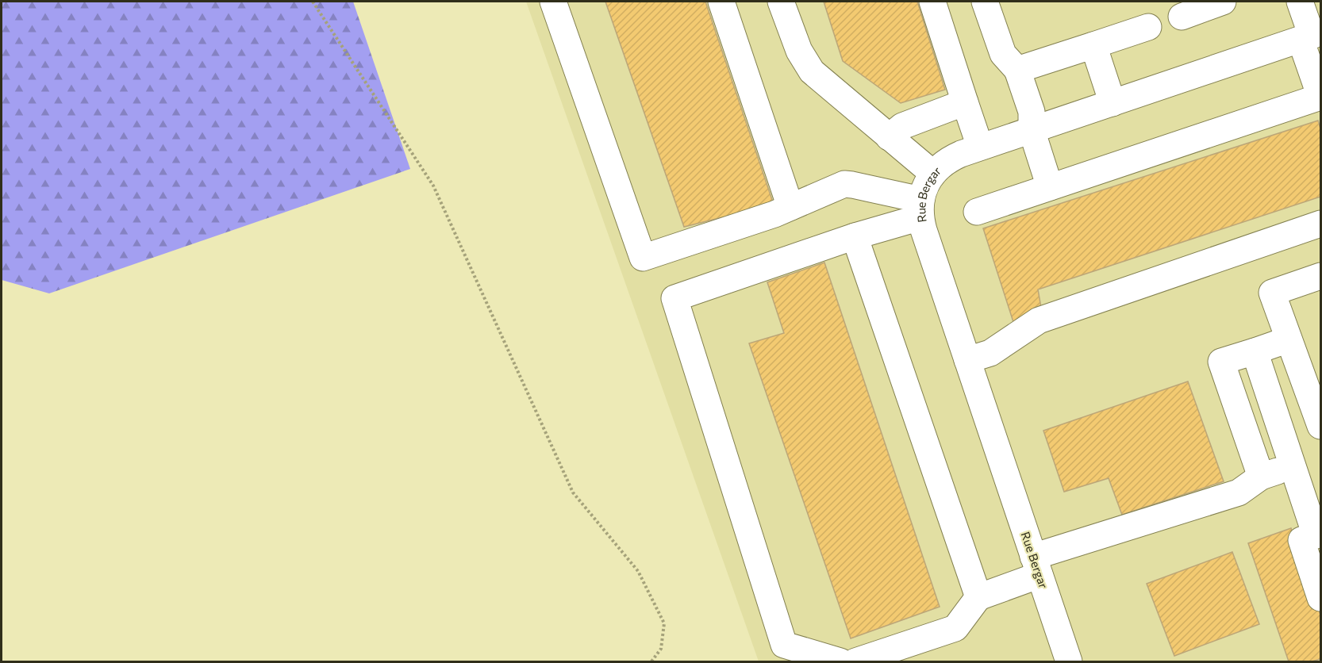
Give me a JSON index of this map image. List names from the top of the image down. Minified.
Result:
{"streets":{"street":["Rue Bergar"]}}
